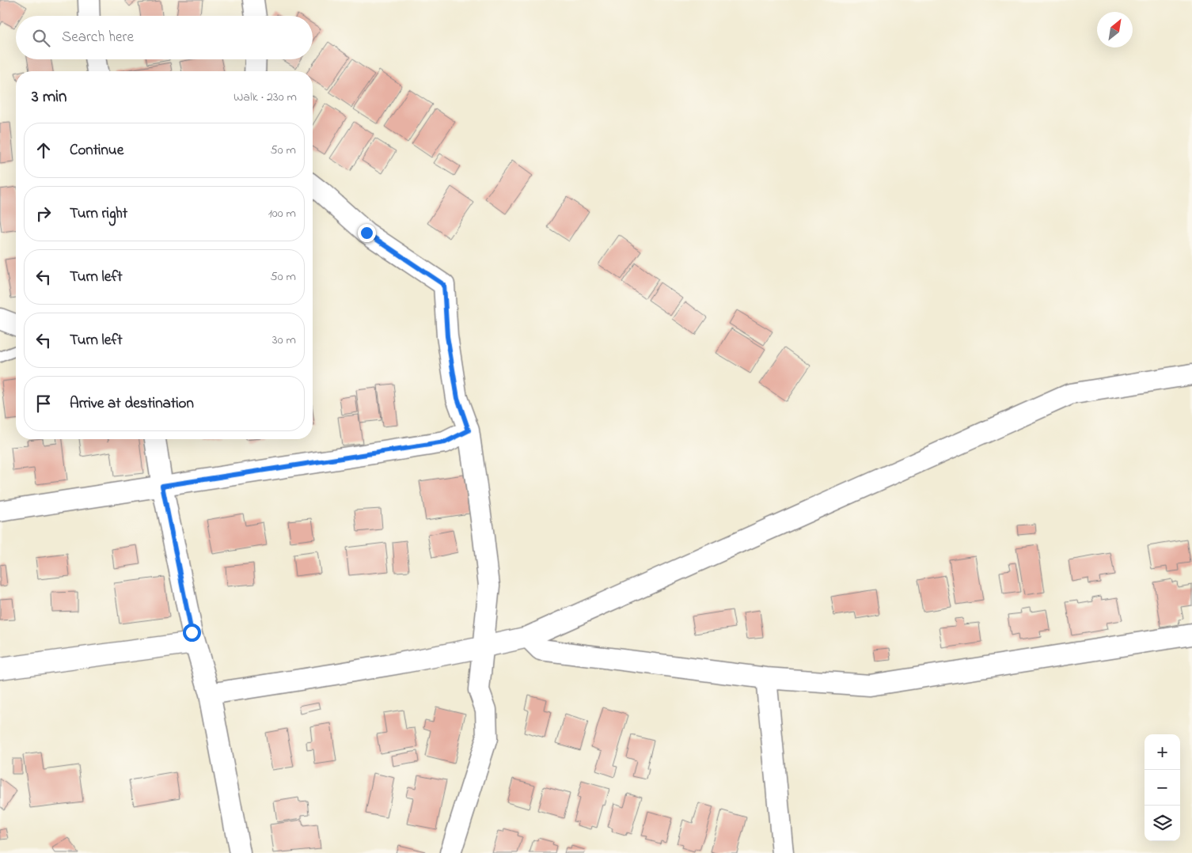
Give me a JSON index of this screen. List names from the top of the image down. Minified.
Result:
{"north":"top right","page":{"search":"Search here","heading":["3 min","Walk · 230 m"],"list":[["Continue","50 m"],["Turn right","100 m"],["Turn left","50 m"],["Turn left","30 m"],"Arrive at destination"],"map_buttons":["+","−"]}}
